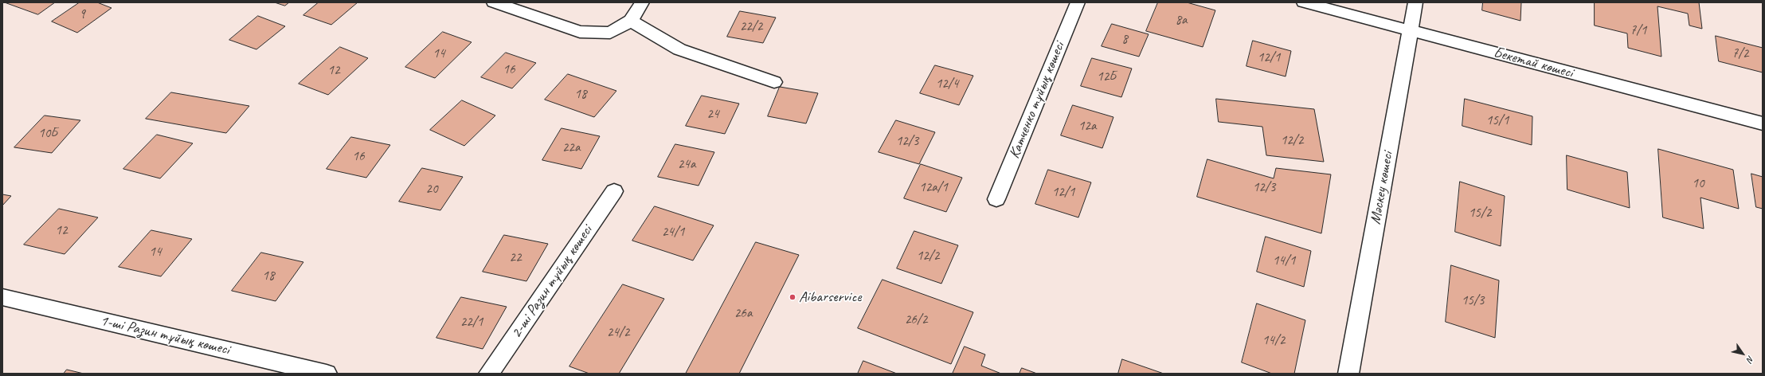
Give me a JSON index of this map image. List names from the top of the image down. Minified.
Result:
{"streets":{"street":["Бекетай көшесі","Катченко тұйық көшесі","Мәскеу көшесі","2-ші Разин тұйық көшесі","1-ші Разин тұйық көшесі"]},"crossings":[["Бекетай көшесі","Мәскеу көшесі"]],"places":["Aibarservice"],"house_numbers":["9","8а","22/2","7/1","8","14","7/2","12/1","16","12","12Б","12/4","18","24","15/1","12а","10Б","12/2","12/3","22а","16","24а","10","12а/1","12/3","20","12/1","15/2","12","24/1","14","12/2","22","14/1","18","15/3","26а","26/2","22/1","24/2","14/2"],"north":"bottom right"}
